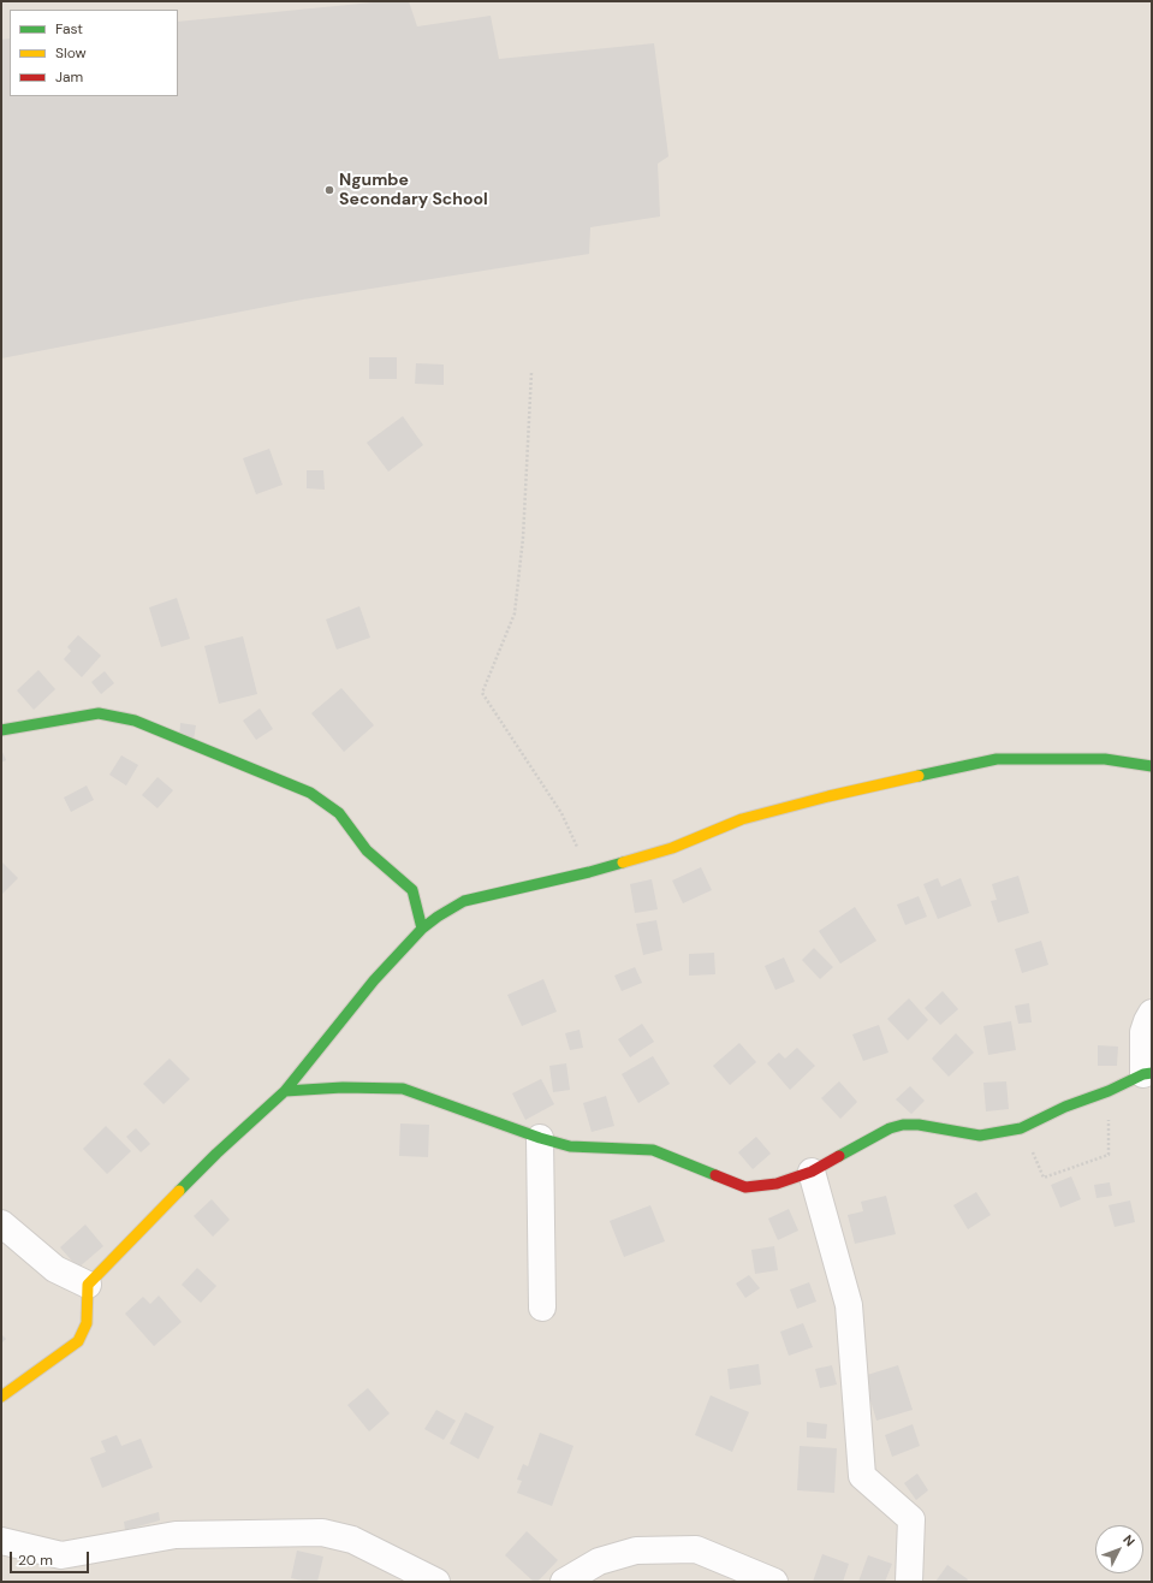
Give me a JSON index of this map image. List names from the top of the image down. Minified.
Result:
{"places":["Ngumbe Secondary School"],"legend":["Fast","Slow","Jam"],"scale_bar":"20 m","north":"top right"}
